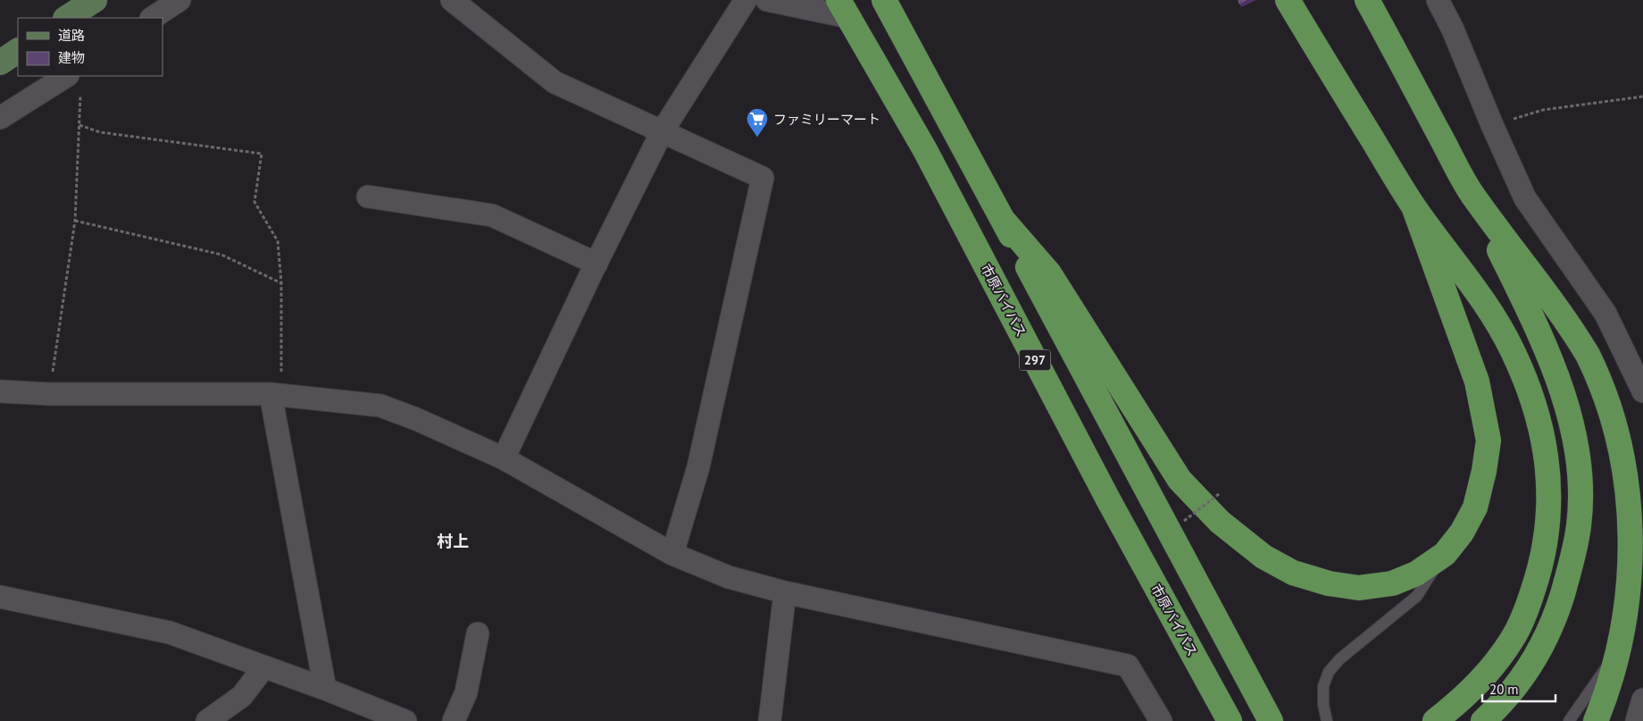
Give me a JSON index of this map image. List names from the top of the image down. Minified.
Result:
{"streets":{"highway":["市原バイパス","297"]},"districts":["村上"],"places":{"supermarket":["ファミリーマート"]},"legend":["道路","建物"],"scale_bar":"20 m"}
